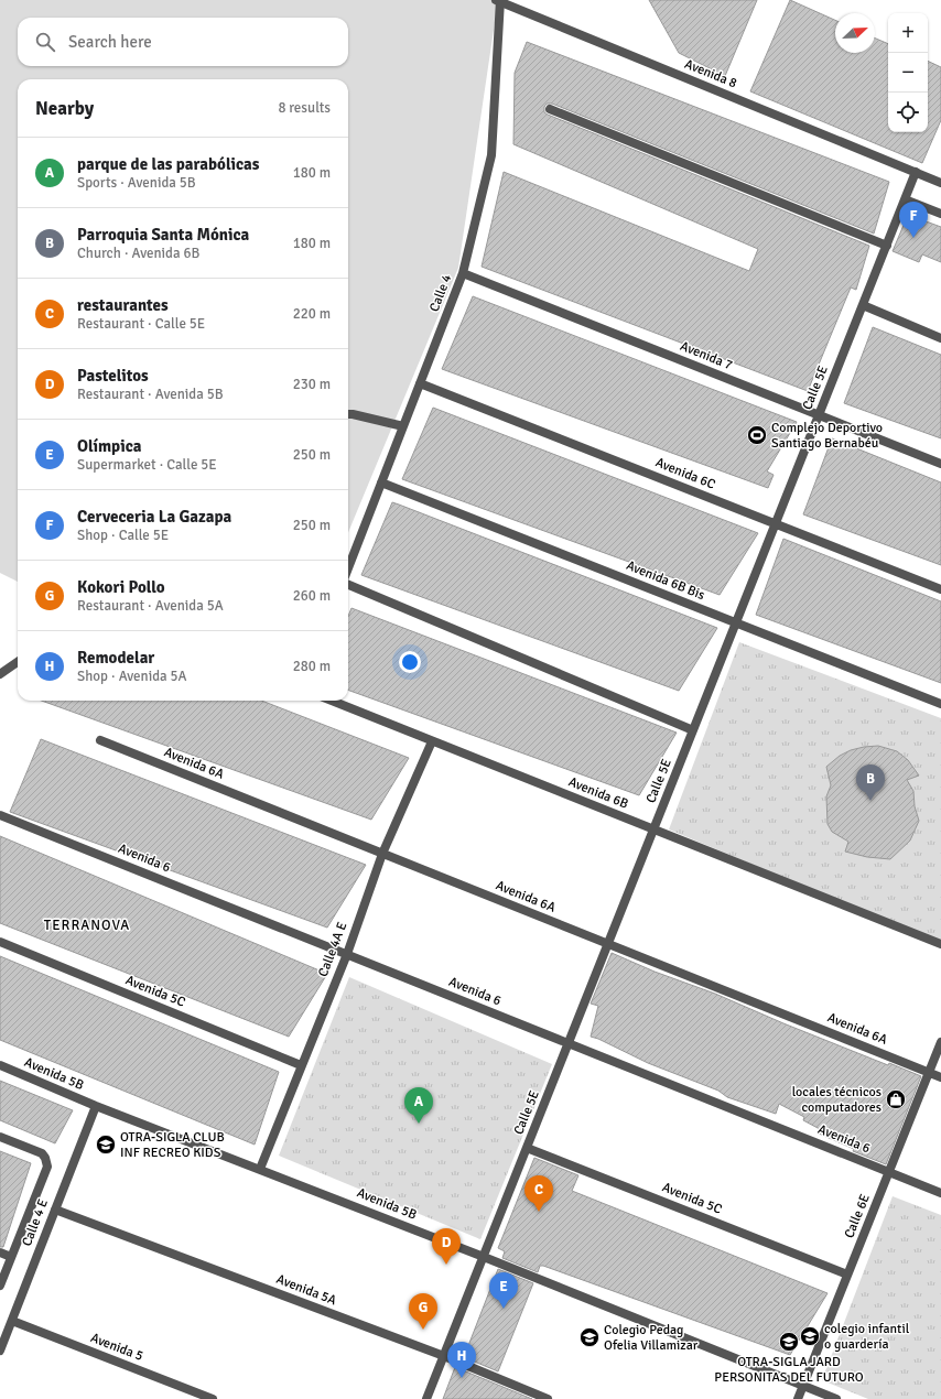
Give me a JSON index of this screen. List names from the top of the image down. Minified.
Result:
{"streets":{"street":["Avenida 8","Calle 4","Avenida 7","Calle 5E","Avenida 6C","Avenida 6B Bis","Avenida 6A","Avenida 6B","Avenida 6","Calle 4A E","Avenida 5C","Avenida 5B","Calle 6E","Calle 4 E","Avenida 5A","Avenida 5"]},"crossings":[["Avenida 8","Calle 4"],["Avenida 8","Calle 5E"],["Calle 4","Avenida 7"],["Calle 4","Avenida 6C"],["Calle 4","Avenida 6B Bis"],["Avenida 7","Calle 5E"],["Calle 5E","Avenida 6C"],["Calle 5E","Avenida 6B Bis"],["Calle 5E","Avenida 6A"],["Calle 5E","Avenida 6B"],["Calle 5E","Avenida 6"],["Calle 5E","Avenida 5C"],["Calle 5E","Avenida 5B"],["Calle 5E","Avenida 5A"],["Avenida 6A","Calle 4A E"],["Avenida 6A","Calle 6E"],["Avenida 6B","Calle 4A E"],["Avenida 6","Calle 4A E"],["Avenida 6","Calle 6E"],["Calle 4A E","Avenida 5C"],["Calle 4A E","Avenida 5B"],["Avenida 5C","Calle 6E"],["Avenida 5B","Calle 6E"],["Avenida 5B","Calle 4 E"],["Calle 4 E","Avenida 5A"],["Calle 4 E","Avenida 5"]],"districts":["TERRANOVA"],"places":{"sports":["Complejo Deportivo Santiago Bernabéu"],"shop":["locales técnicos computadores"],"school or university":["OTRA-SIGLA CLUB INF RECREO KIDS","colegio infantil o guardería","Colegio Pedag Ofelia Villamizar","OTRA-SIGLA JARD PERSONITAS DEL FUTURO"]},"north":"top right","page":{"map_buttons":["+","−"],"search":"Search here","heading":["Nearby","8 results"],"list":[{"mark":"A","name":"parque de las parabólicas","note":"Sports · Avenida 5B","value":"180 m"},{"mark":"B","name":"Parroquia Santa Mónica","note":"Church · Avenida 6B","value":"180 m"},{"mark":"C","name":"restaurantes","note":"Restaurant · Calle 5E","value":"220 m"},{"mark":"D","name":"Pastelitos","note":"Restaurant · Avenida 5B","value":"230 m"},{"mark":"E","name":"Olímpica","note":"Supermarket · Calle 5E","value":"250 m"},{"mark":"F","name":"Cerveceria La Gazapa","note":"Shop · Calle 5E","value":"250 m"},{"mark":"G","name":"Kokori Pollo","note":"Restaurant · Avenida 5A","value":"260 m"},{"mark":"H","name":"Remodelar","note":"Shop · Avenida 5A","value":"280 m"}],"pins":["F","B","A","C","D","E","G","H"]}}
